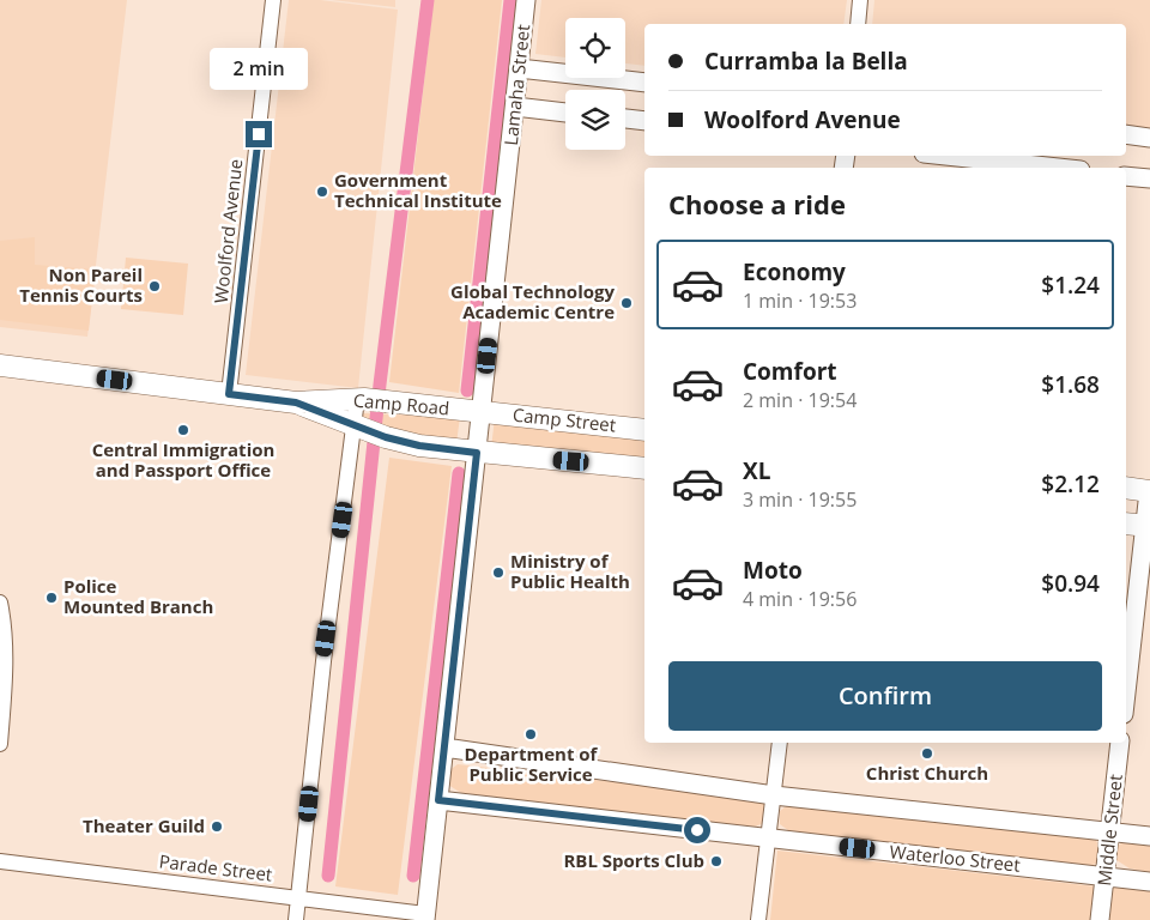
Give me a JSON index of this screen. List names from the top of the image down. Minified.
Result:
{"streets":{"main road":["Camp Road","Camp Street"],"street":["Lamaha Street","Woolford Avenue","Middle Street","Waterloo Street","Parade Street"]},"crossings":[["Lamaha Street","Camp Road"],["Lamaha Street","Camp Street"],["Lamaha Street","Waterloo Street"],["Lamaha Street","Parade Street"],["Woolford Avenue","Camp Road"],["Camp Road","Camp Street"],["Middle Street","Waterloo Street"]],"places":["Government Technical Institute","Non Pareil Tennis Courts","Global Technology Academic Centre","Central Immigration and Passport Office","Ministry of Public Health","Police Mounted Branch","Department of Public Service","Christ Church","Theater Guild","RBL Sports Club"],"page":{"banner":["Curramba la Bella","Woolford Avenue"],"bubble":"2 min","heading":"Choose a ride","list":[{"name":"Economy","note":"1 min · 19:53","value":"$1.24"},{"name":"Comfort","note":"2 min · 19:54","value":"$1.68"},{"name":"XL","note":"3 min · 19:55","value":"$2.12"},{"name":"Moto","note":"4 min · 19:56","value":"$0.94"}],"buttons":"Confirm"}}
